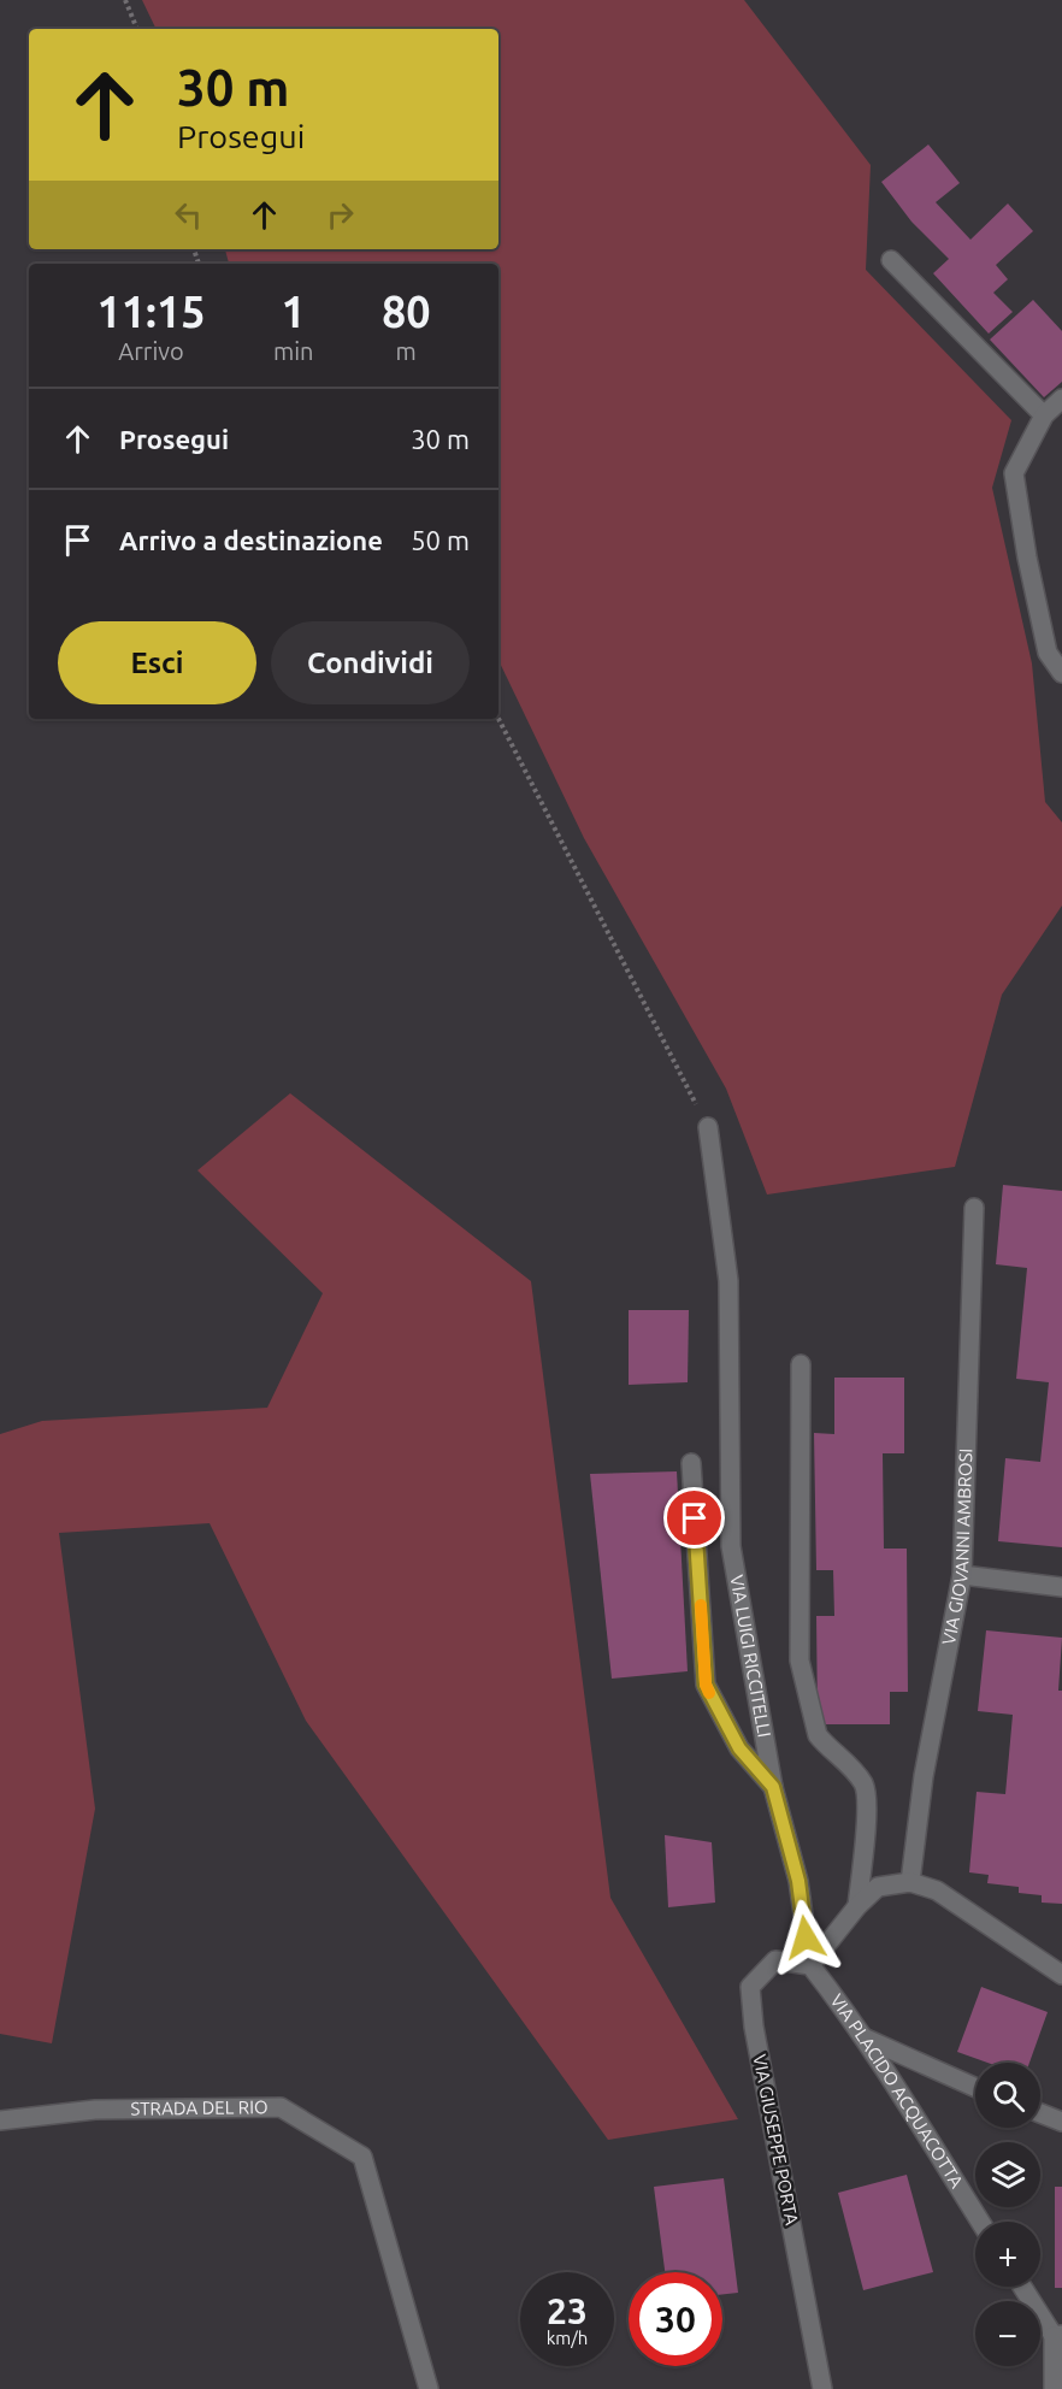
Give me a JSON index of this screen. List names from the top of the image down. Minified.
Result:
{"streets":{"street":["VIA GIOVANNI AMBROSI","VIA LUIGI RICCITELLI","VIA PLACIDO ACQUACOTTA","STRADA DEL RIO","VIA GIUSEPPE PORTA"]},"crossings":[["VIA LUIGI RICCITELLI","VIA PLACIDO ACQUACOTTA"],["VIA LUIGI RICCITELLI","VIA GIUSEPPE PORTA"],["VIA PLACIDO ACQUACOTTA","VIA GIUSEPPE PORTA"]],"page":{"turn":["30 m","Prosegui"],"eta":["11:15","Arrivo","1","min","80","m"],"list":[{"name":"Prosegui","value":"30 m"},{"name":"Arrivo a destinazione","value":"50 m"}],"buttons":["Esci","Condividi"],"map_buttons":["+","−"],"speed":"23 km/h","limit":"30"}}
